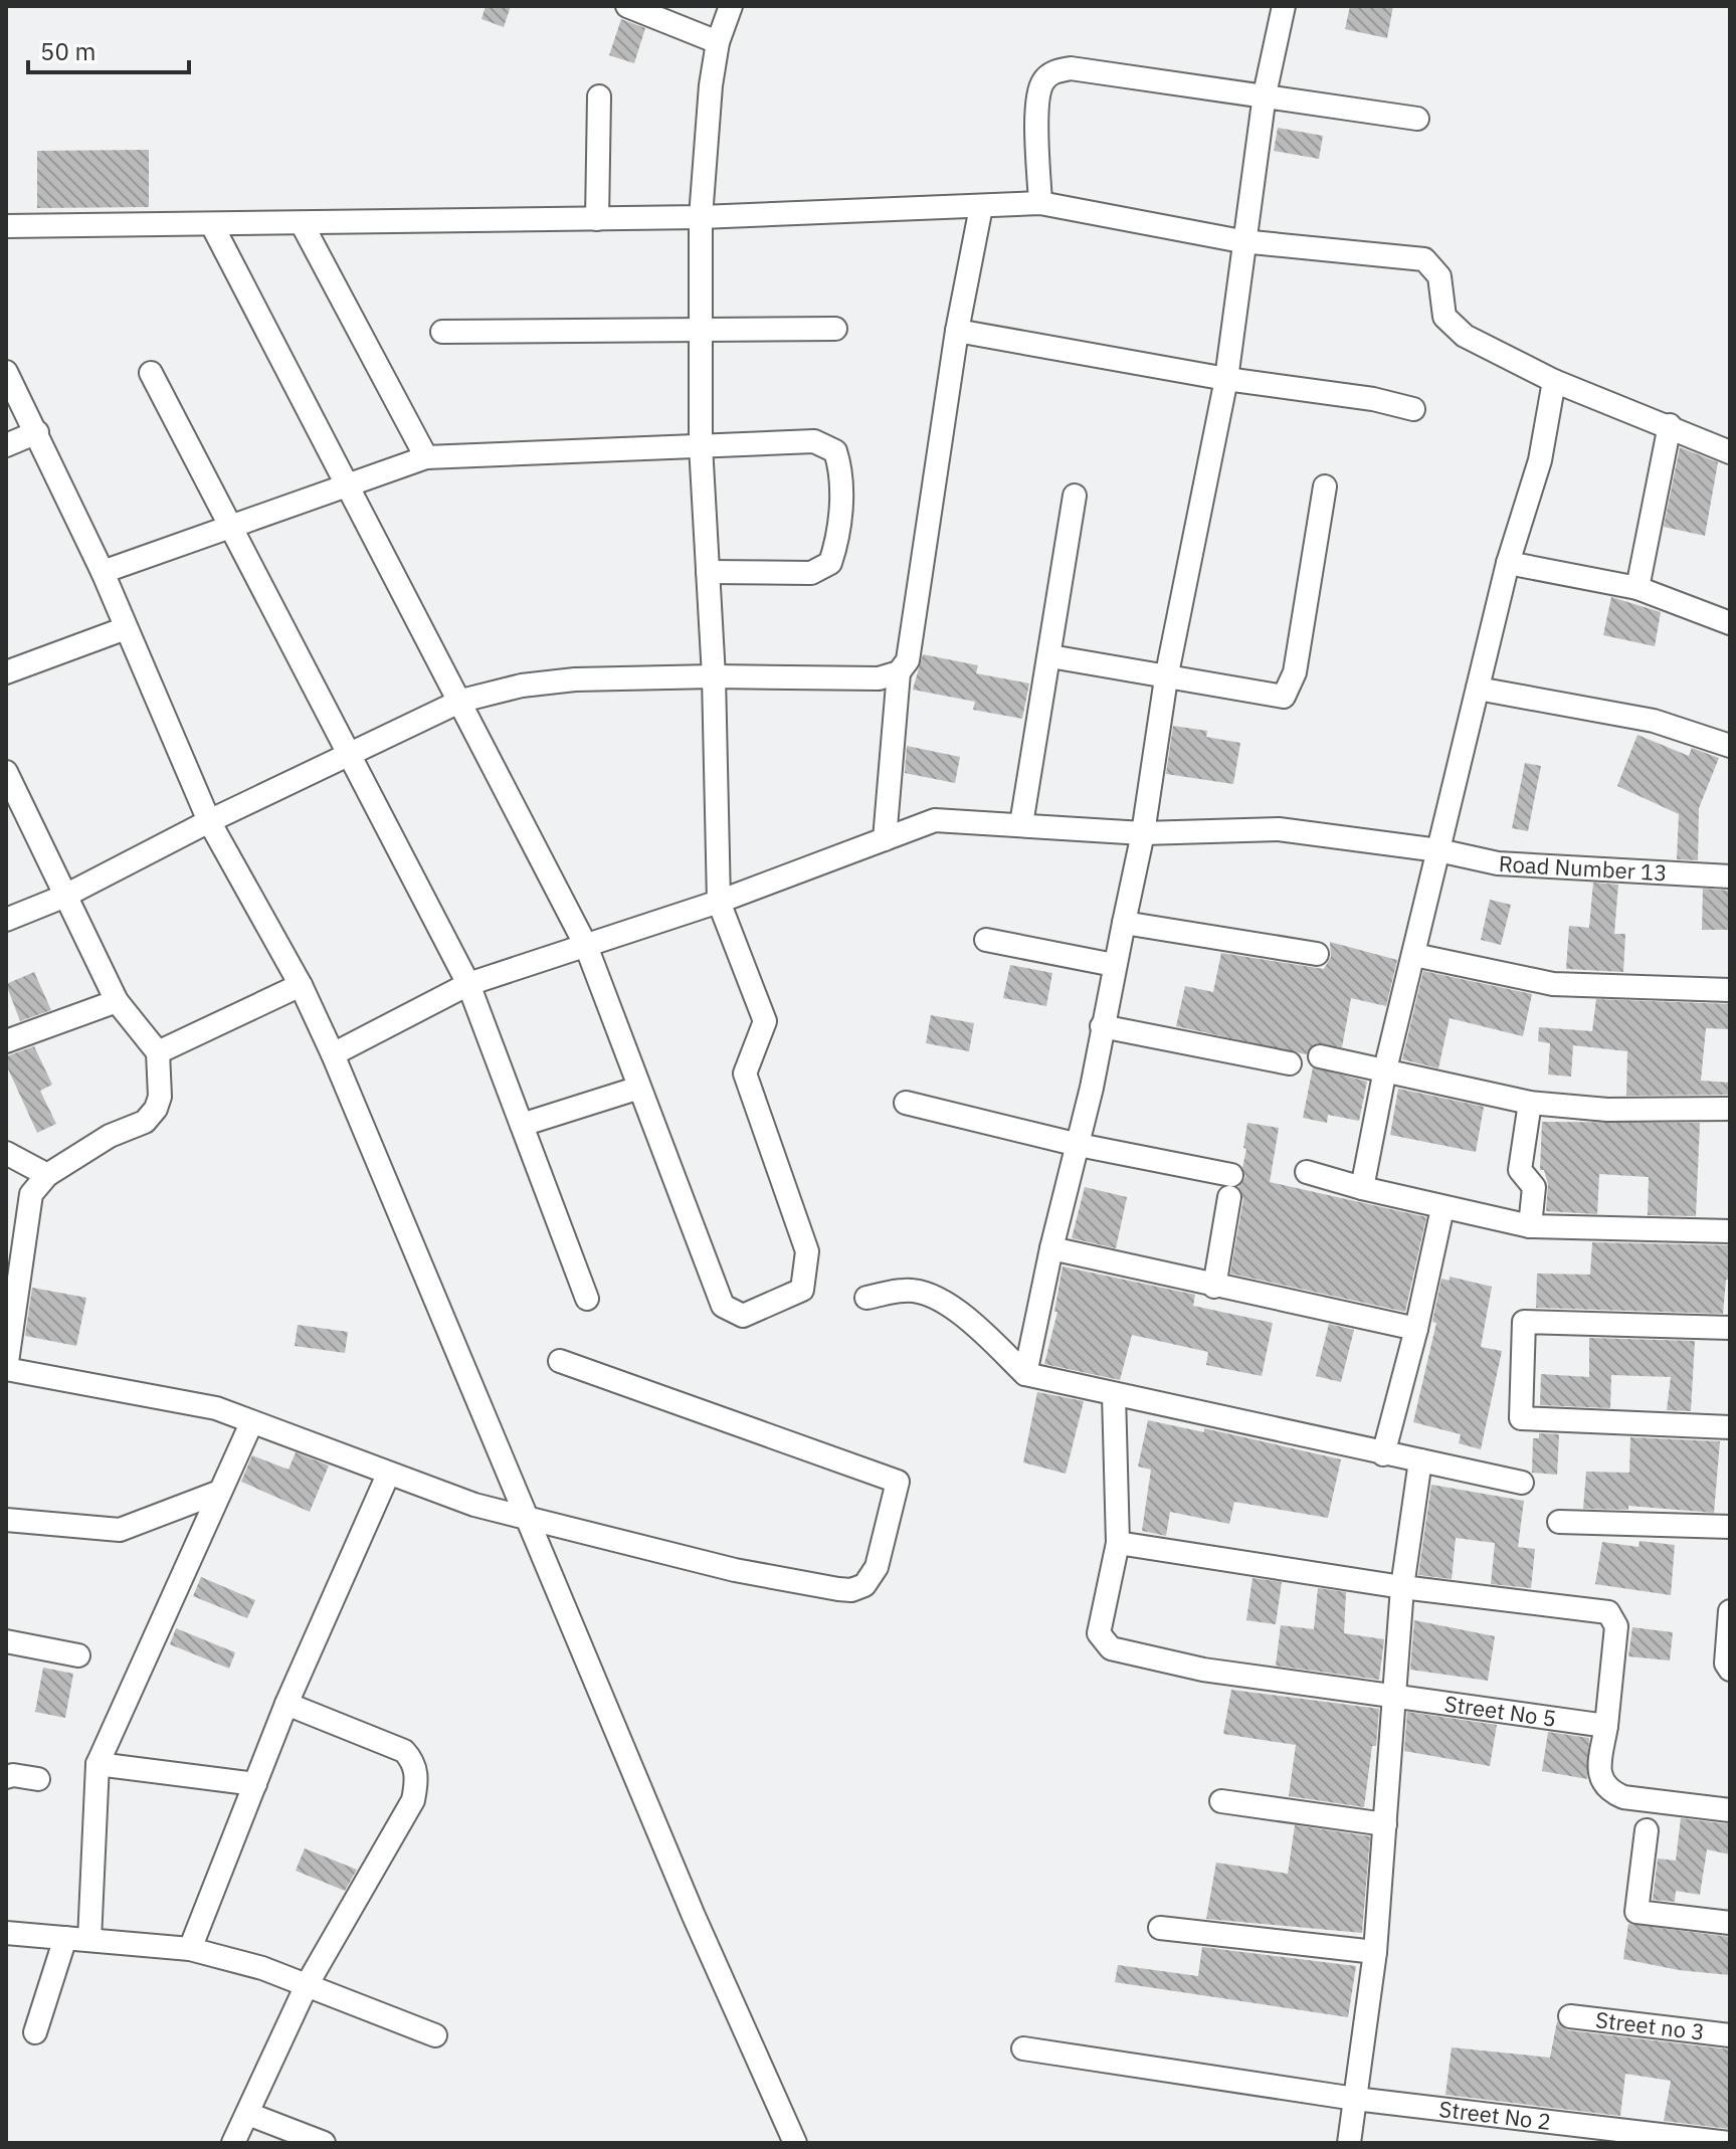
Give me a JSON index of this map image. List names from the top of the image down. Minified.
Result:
{"streets":{"street":["Road Number 13","Street No 5","Street no 3","Street No 2"]},"scale_bar":"50 m"}
